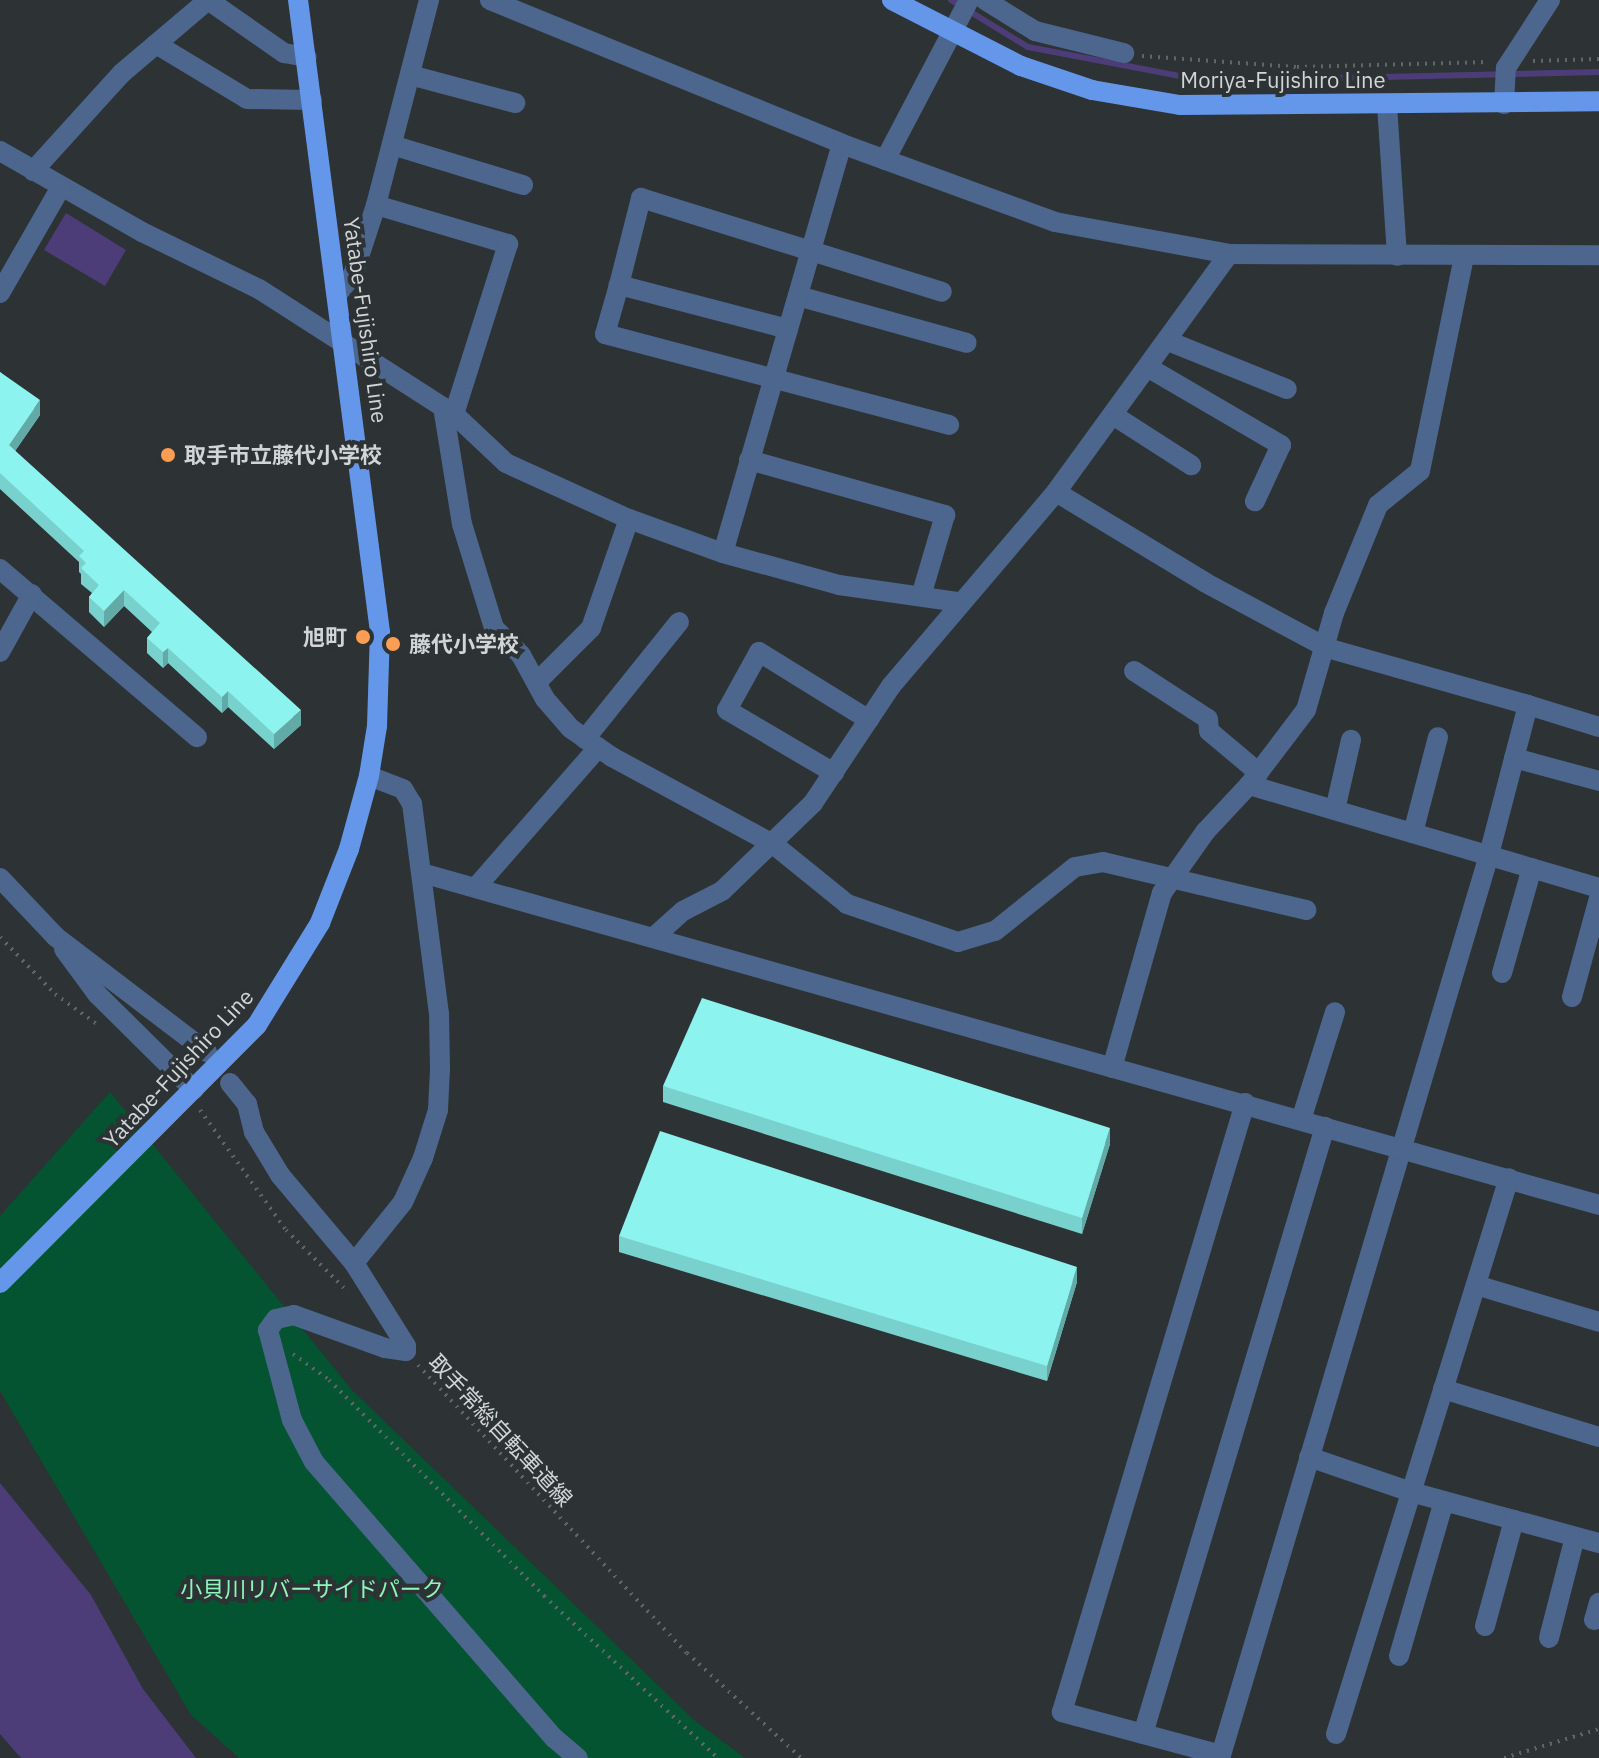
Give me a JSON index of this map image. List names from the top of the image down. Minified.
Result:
{"streets":{"main road":["Moriya-Fujishiro Line","Yatabe-Fujishiro Line"],"path":["取手常総自転車道線"]},"parks":["小貝川リバーサイドパーク"],"places":["取手市立藤代小学校","旭町","藤代小学校"]}
